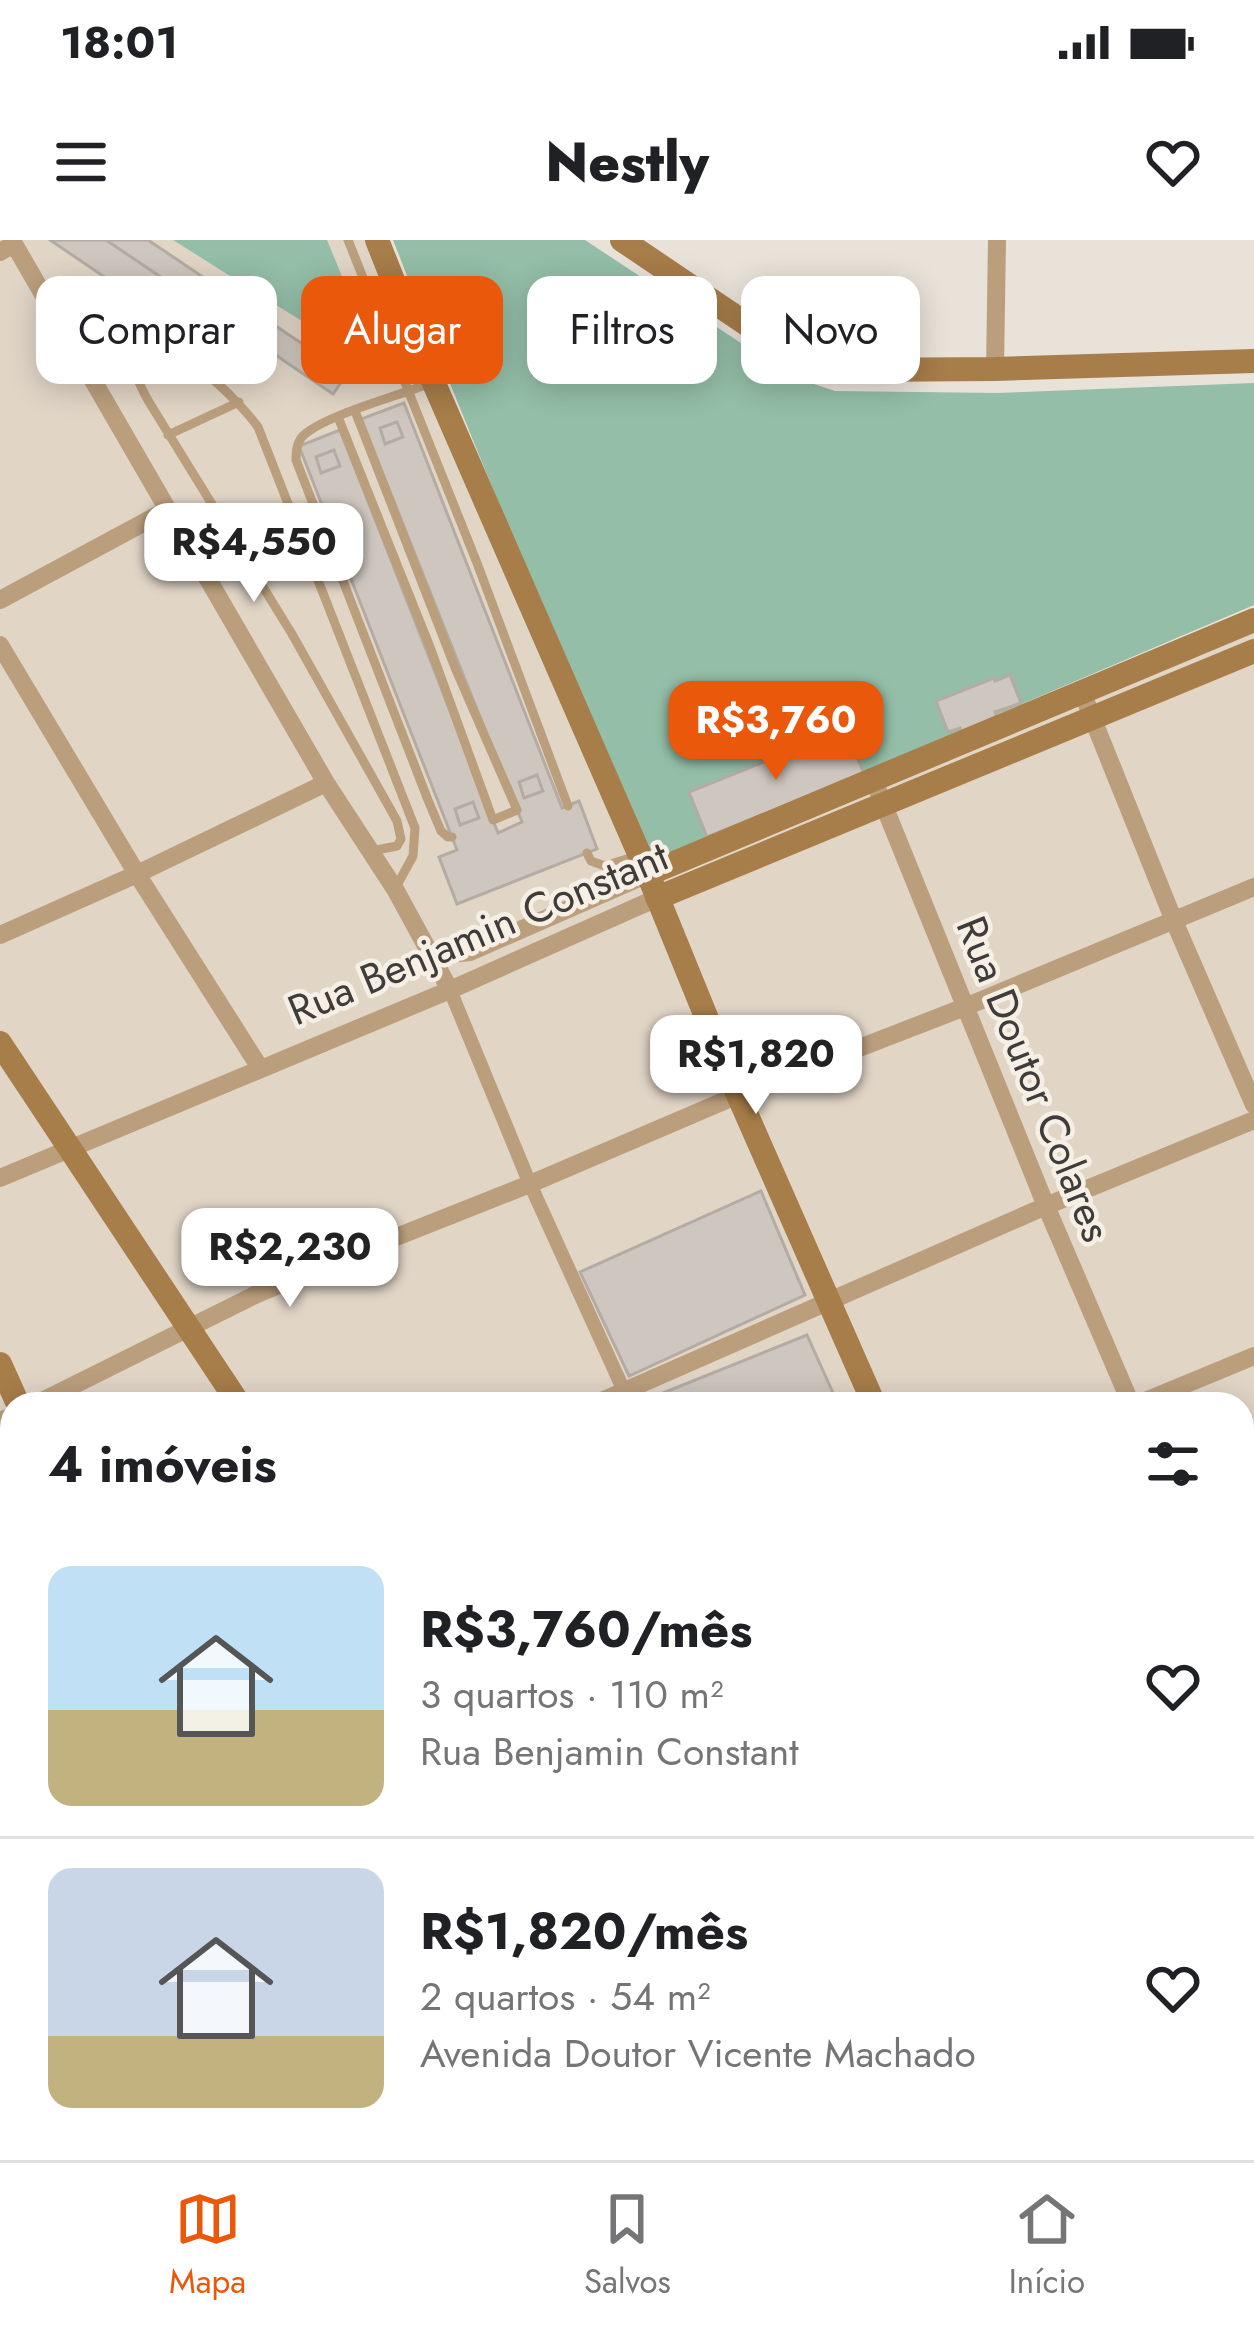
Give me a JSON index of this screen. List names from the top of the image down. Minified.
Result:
{"streets":{"main road":["Rua Benjamin Constant"],"street":["Rua Doutor Colares"]},"crossings":[["Rua Benjamin Constant","Rua Doutor Colares"]],"page":{"status":"18:01","header":"Nestly","chip":["Comprar","Alugar","Filtros","Novo"],"price":["R$4,550","R$3,760","R$1,820","R$2,230"],"heading":"4 imóveis","list":[{"name":"R$3,760/mês","note":"3 quartos · 110 m² · Rua Benjamin Constant"},{"name":"R$1,820/mês","note":"2 quartos · 54 m² · Avenida Doutor Vicente Machado"}],"tabs":["Mapa","Salvos","Início"]}}
